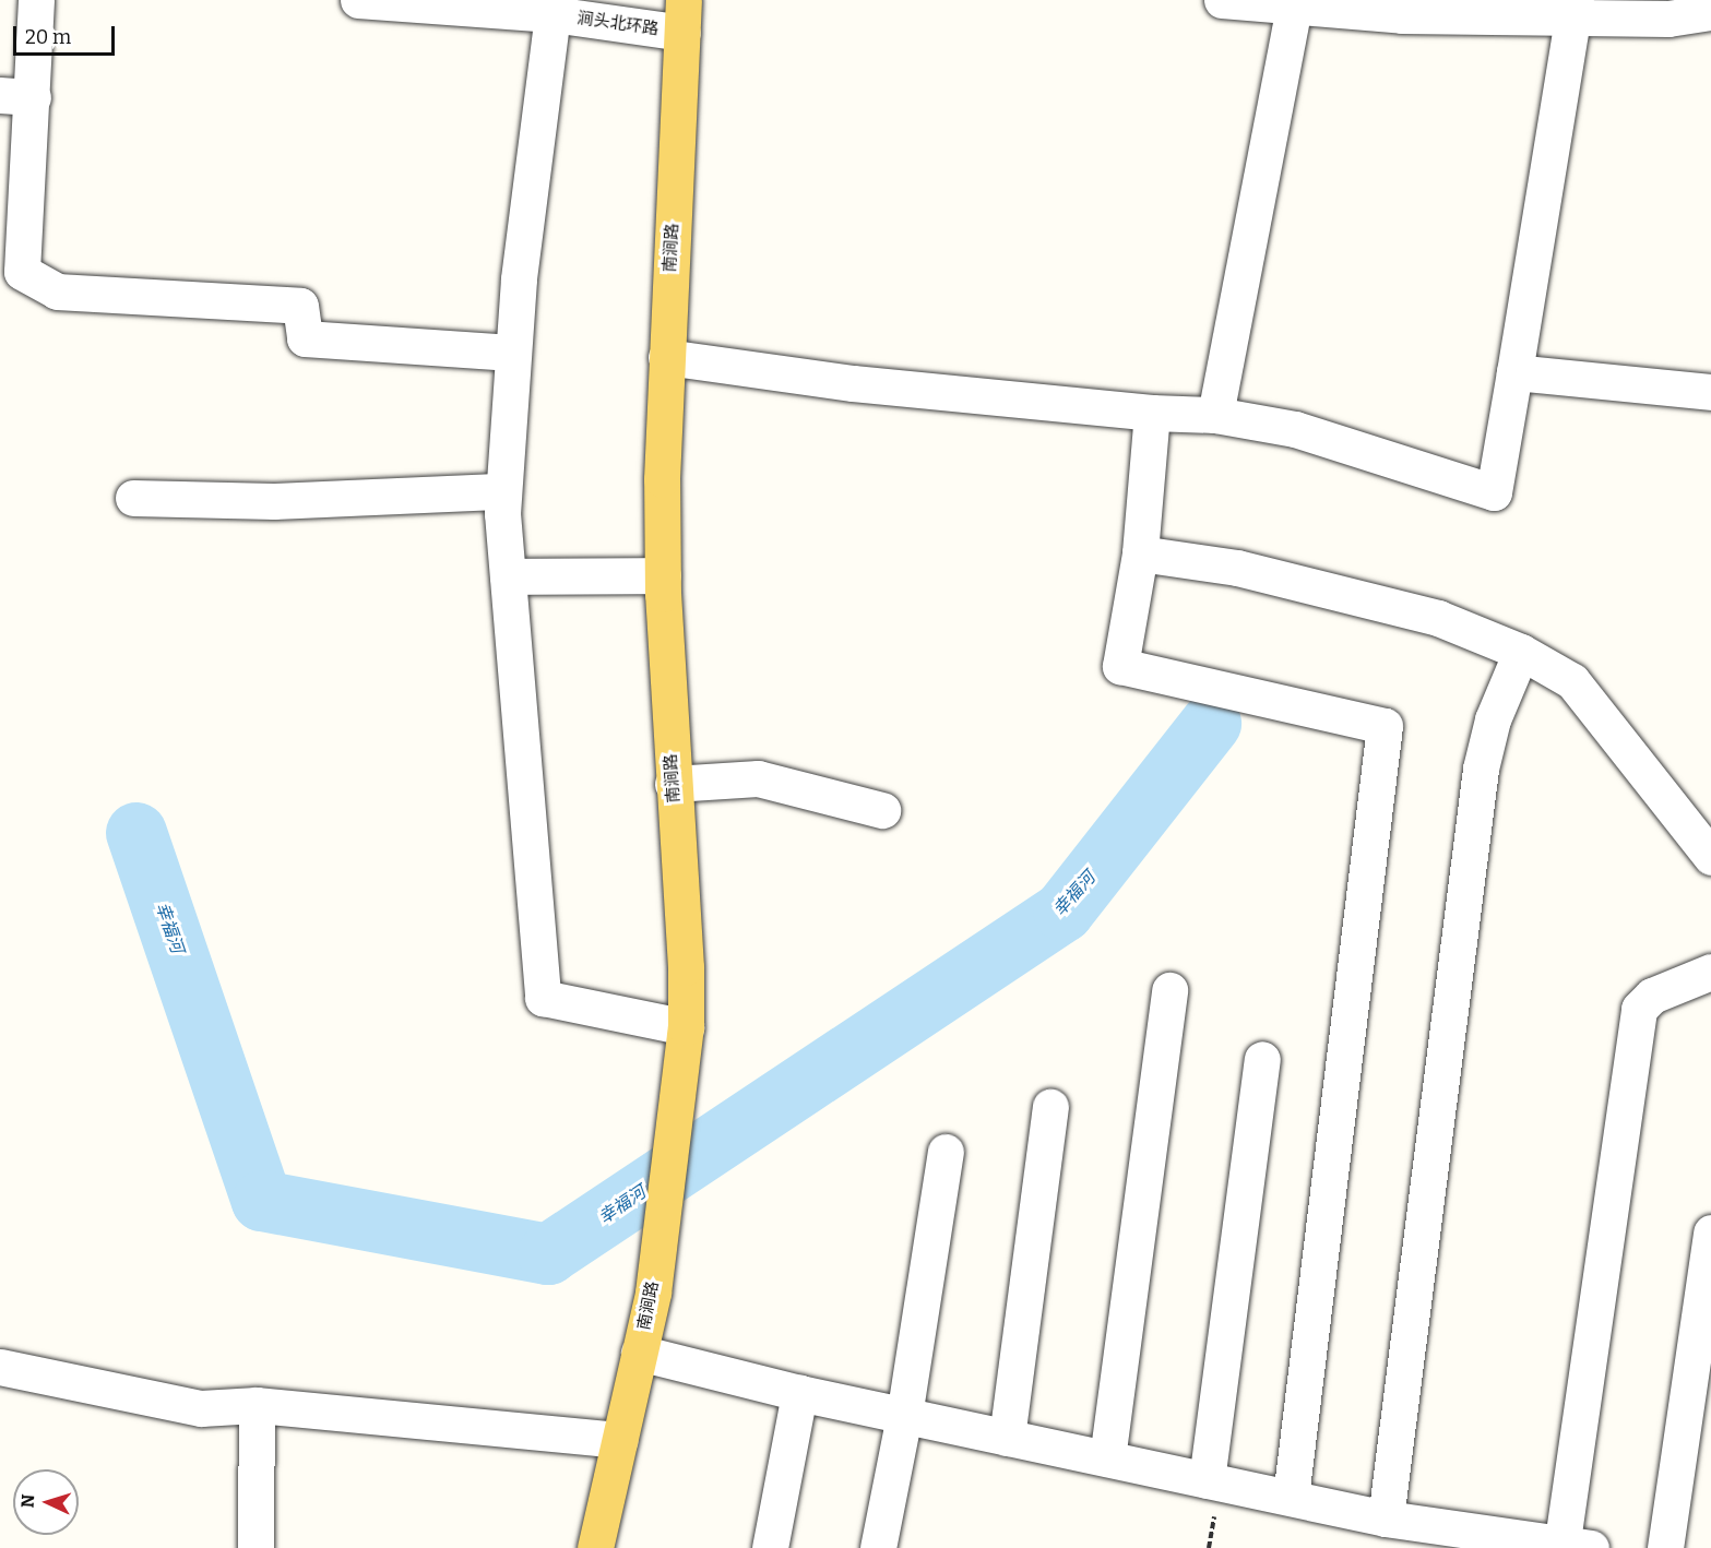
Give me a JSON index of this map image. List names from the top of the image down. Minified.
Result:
{"streets":{"main road":["南涧路"],"street":["涧头北环路"]},"crossings":[["涧头北环路","南涧路"]],"water":["幸福河"],"scale_bar":"20 m","north":"left"}
